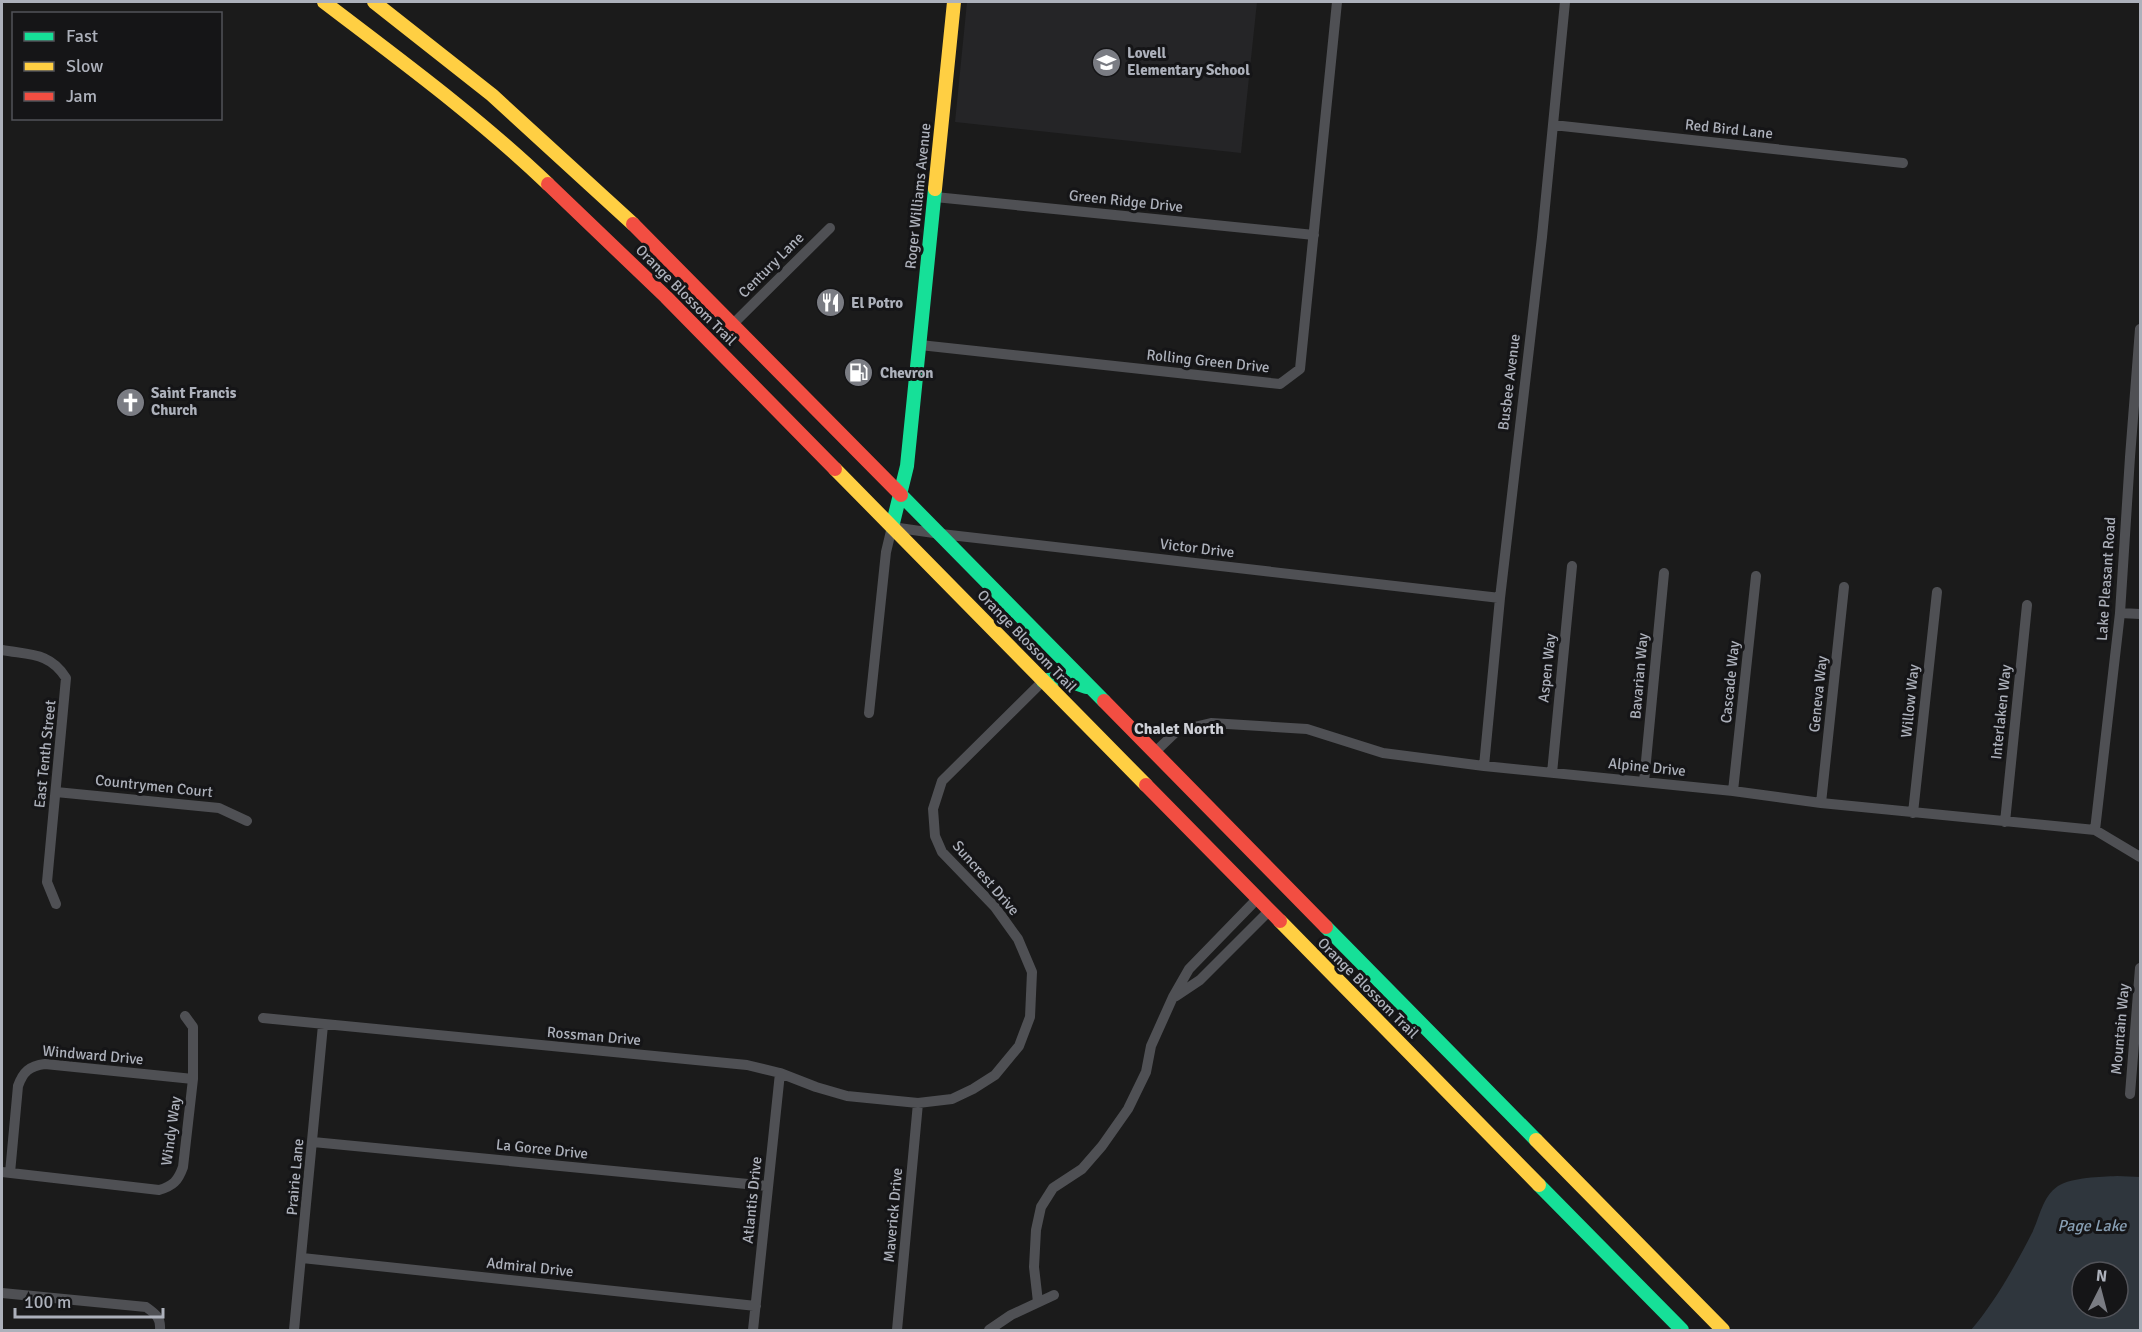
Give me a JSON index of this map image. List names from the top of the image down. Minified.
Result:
{"streets":{"main road":["Roger Williams Avenue","Orange Blossom Trail"],"street":["Red Bird Lane","Green Ridge Drive","Century Lane","Rolling Green Drive","Busbee Avenue","Victor Drive","Lake Pleasant Road","Aspen Way","Bavarian Way","Cascade Way","Geneva Way","Willow Way","Interlaken Way","East Tenth Street","Alpine Drive","Countrymen Court","Suncrest Drive","Mountain Way","Rossman Drive","Windward Drive","Windy Way","La Gorce Drive","Prairie Lane","Atlantis Drive","Maverick Drive","Admiral Drive"]},"crossings":[["Red Bird Lane","Busbee Avenue"],["Roger Williams Avenue","Green Ridge Drive"],["Roger Williams Avenue","Orange Blossom Trail"],["Roger Williams Avenue","Rolling Green Drive"],["Roger Williams Avenue","Victor Drive"],["Green Ridge Drive","Rolling Green Drive"],["Century Lane","Orange Blossom Trail"],["Orange Blossom Trail","Victor Drive"],["Orange Blossom Trail","Alpine Drive"],["Orange Blossom Trail","Suncrest Drive"],["Busbee Avenue","Victor Drive"],["Busbee Avenue","Alpine Drive"],["Lake Pleasant Road","Alpine Drive"],["Aspen Way","Alpine Drive"],["Bavarian Way","Alpine Drive"],["Cascade Way","Alpine Drive"],["Geneva Way","Alpine Drive"],["Willow Way","Alpine Drive"],["Interlaken Way","Alpine Drive"],["East Tenth Street","Countrymen Court"],["Suncrest Drive","Rossman Drive"],["Suncrest Drive","Maverick Drive"],["Rossman Drive","Prairie Lane"],["Rossman Drive","Atlantis Drive"],["Rossman Drive","Maverick Drive"],["Windward Drive","Windy Way"],["La Gorce Drive","Prairie Lane"],["La Gorce Drive","Atlantis Drive"],["Prairie Lane","Admiral Drive"],["Atlantis Drive","Admiral Drive"]],"districts":["Chalet North"],"water":["Page Lake"],"places":{"school or university":["Lovell Elementary School"],"restaurant":["El Potro"],"fuel station":["Chevron"],"church":["Saint Francis Church"]},"legend":["Fast","Slow","Jam"],"scale_bar":"100 m","north":"top"}
